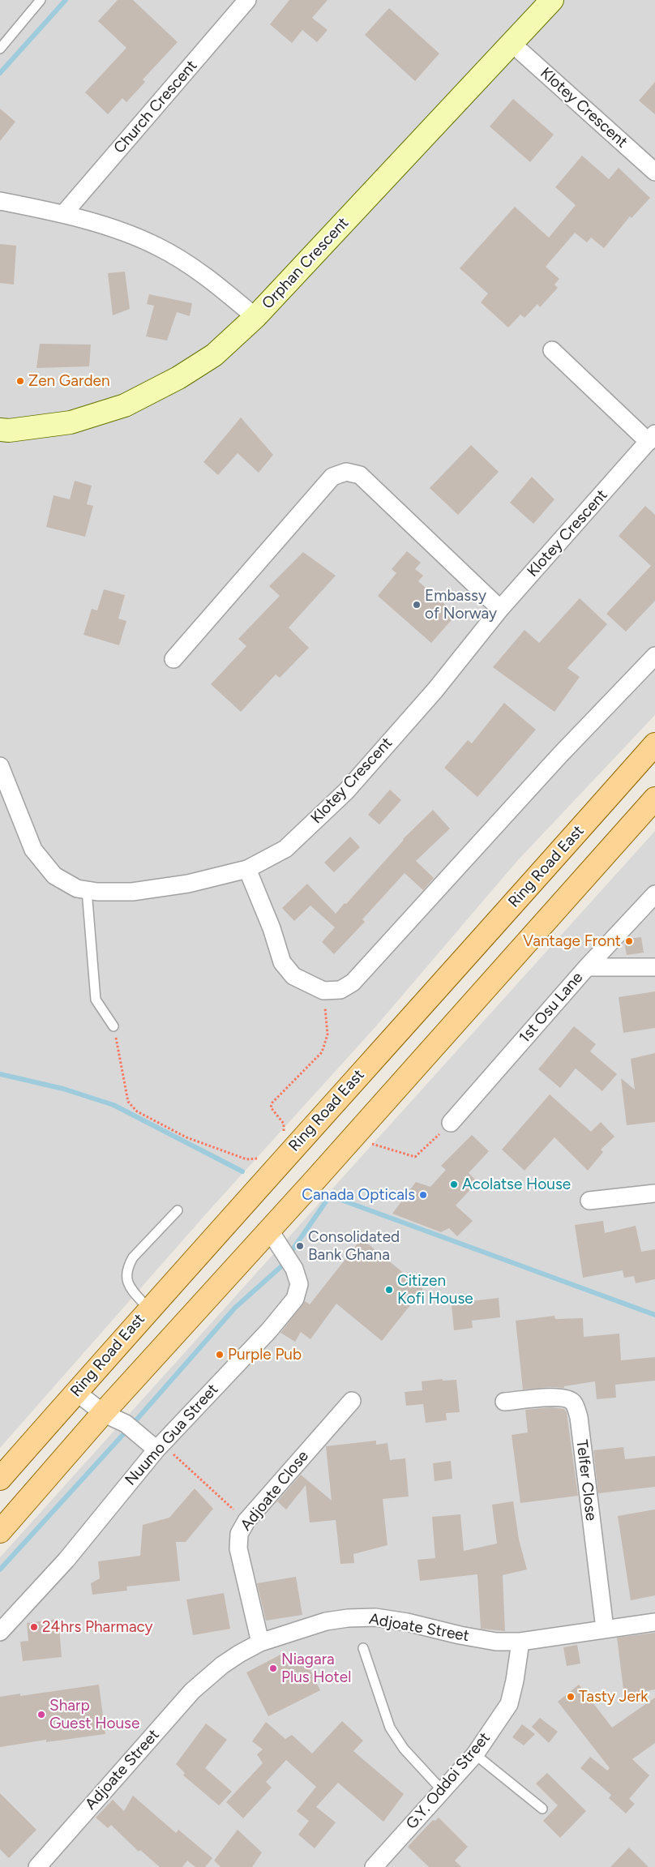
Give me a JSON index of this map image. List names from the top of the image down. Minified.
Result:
{"streets":{"main road":["Ring Road East"],"street":["Church Crescent","Klotey Crescent","Orphan Crescent","1st Osu Lane","Nuumo Gua Street","Telfer Close","Adjoate Close","Adjoate Street","G.Y. Oddoi Street"]},"crossings":[["Klotey Crescent","Orphan Crescent"],["Telfer Close","Adjoate Street"],["Adjoate Close","Adjoate Street"],["Adjoate Street","G.Y. Oddoi Street"]],"places":["Zen Garden","Embassy of Norway","Vantage Front","Acolatse House","Canada Opticals","Consolidated Bank Ghana","Citizen Kofi House","Purple Pub","24hrs Pharmacy","Niagara Plus Hotel","Tasty Jerk","Sharp Guest House"]}
